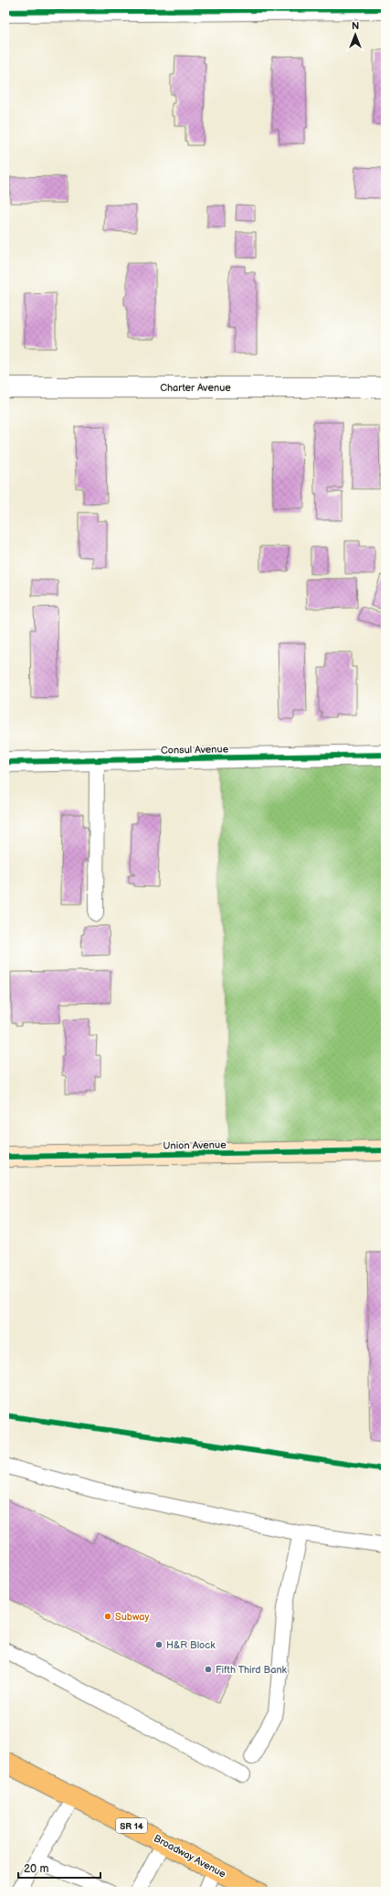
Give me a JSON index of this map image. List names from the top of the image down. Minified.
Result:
{"streets":{"main road":["Union Avenue","SR 14","Broadway Avenue"],"street":["Charter Avenue","Consul Avenue"]},"places":["Subway","H&R Block","Fifth Third Bank"],"scale_bar":"20 m","north":"top"}
